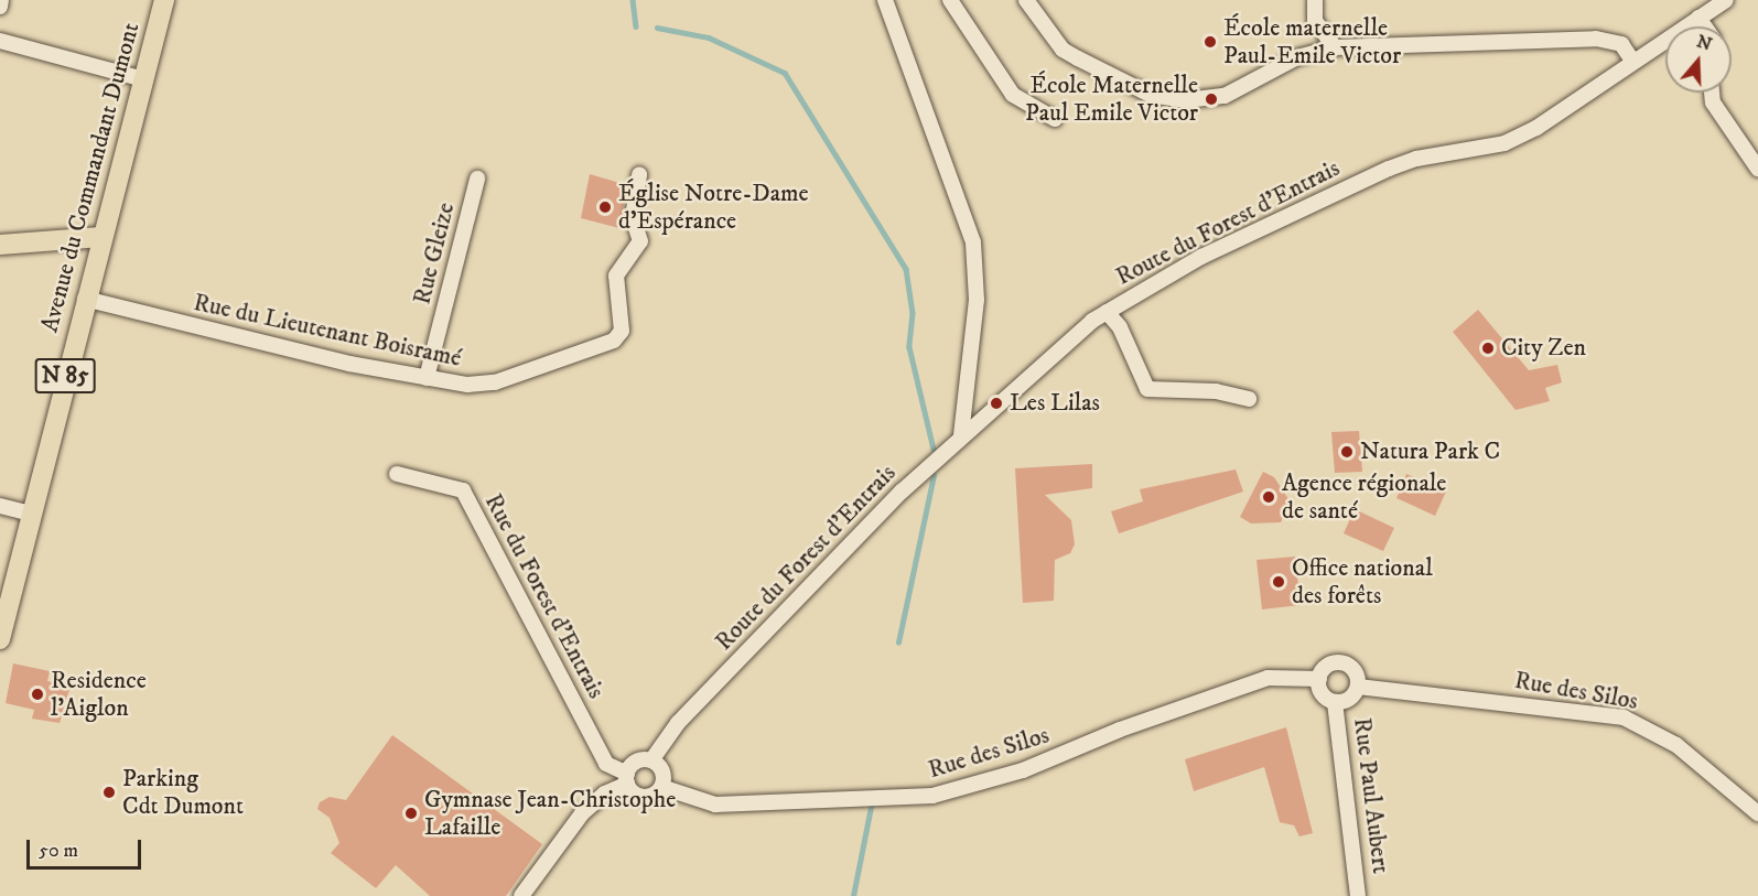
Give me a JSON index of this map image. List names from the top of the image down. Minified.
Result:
{"streets":{"main road":["Avenue du Commandant Dumont","N 85"],"street":["Route du Forest d'Entrais","Rue Gleize","Rue du Lieutenant Boisramé","Rue du Forest d'Entrais","Rue des Silos","Rue Paul Aubert"]},"crossings":[["Avenue du Commandant Dumont","Rue du Lieutenant Boisramé"],["Route du Forest d'Entrais","Rue du Forest d'Entrais"],["Route du Forest d'Entrais","Rue des Silos"],["Rue Gleize","Rue du Lieutenant Boisramé"],["Rue du Forest d'Entrais","Rue des Silos"],["Rue des Silos","Rue Paul Aubert"]],"places":["École maternelle Paul-Emile Victor","École Maternelle Paul Emile Victor","Église Notre-Dame d'Espérance","City Zen","Les Lilas","Natura Park C","Agence régionale de santé","Office national des forêts","Residence l'Aiglon","Parking Cdt Dumont","Gymnase Jean-Christophe Lafaille"],"scale_bar":"50 m","north":"top"}
